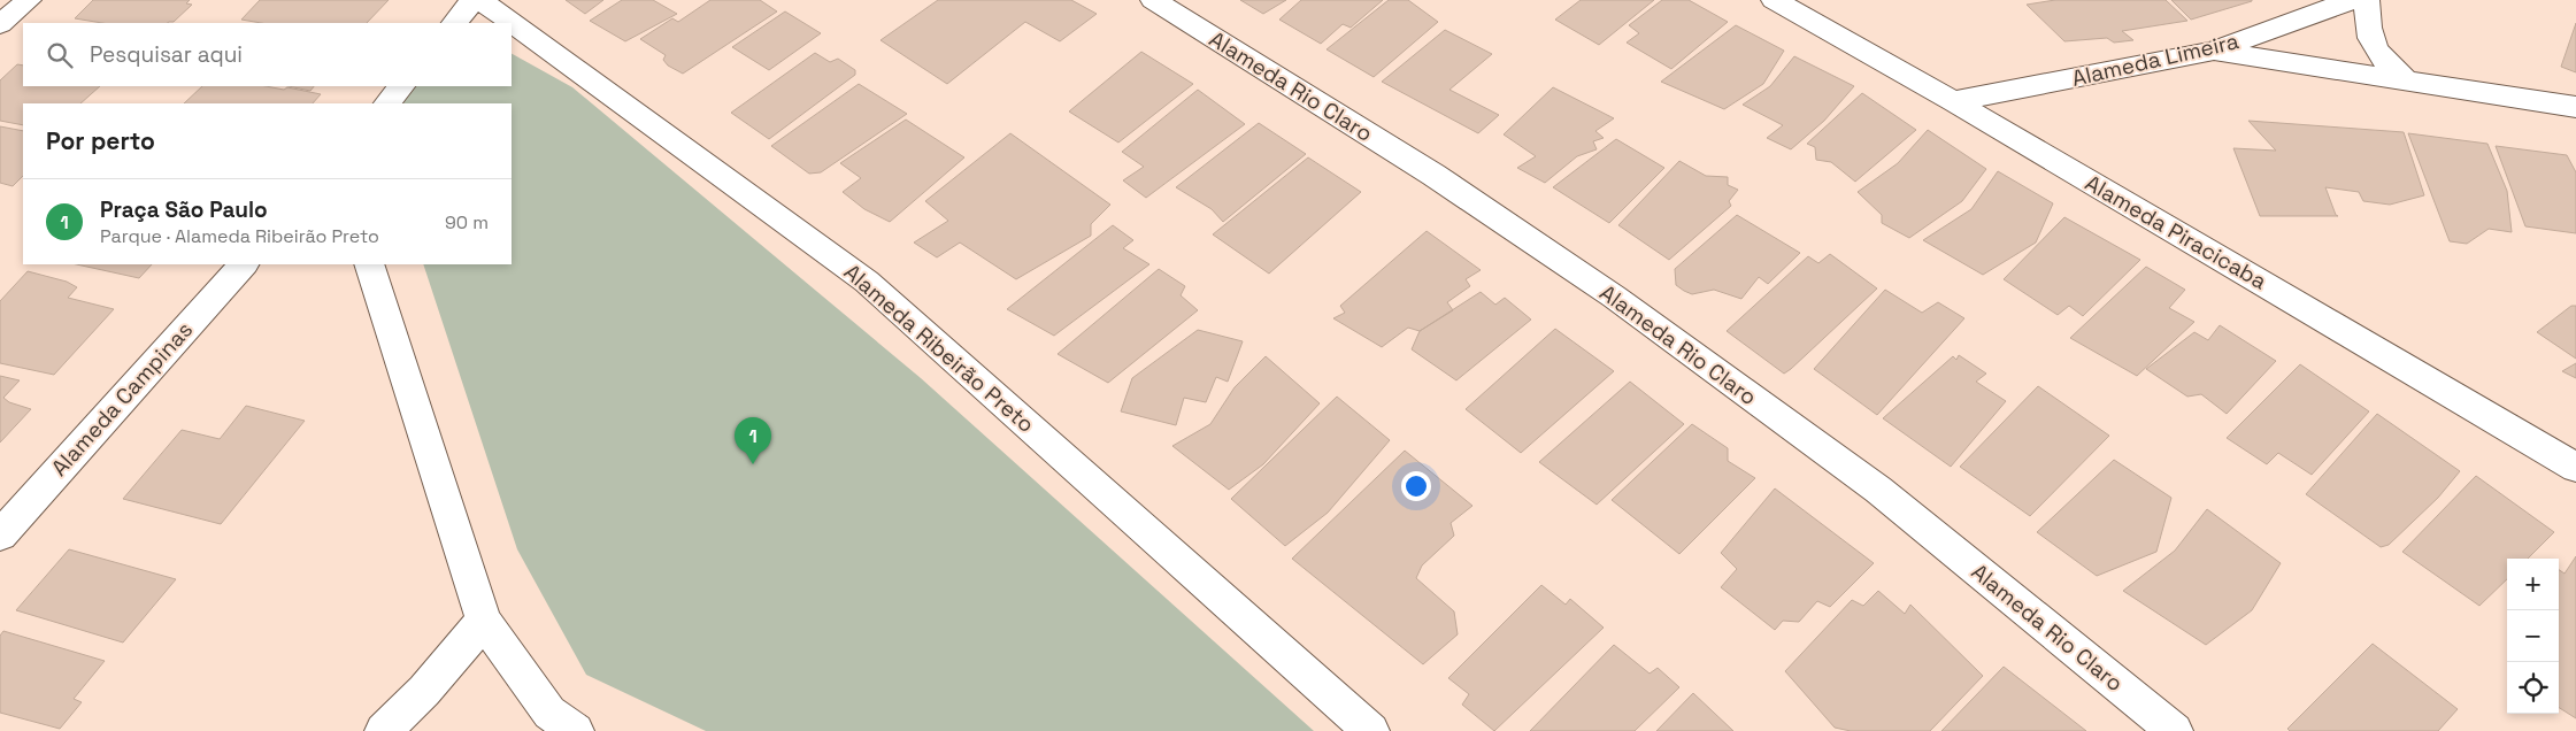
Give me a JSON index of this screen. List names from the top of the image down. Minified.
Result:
{"streets":{"street":["Alameda Limeira","Alameda Rio Claro","Alameda Piracicaba","Alameda Ribeirão Preto","Alameda Campinas"]},"crossings":[["Alameda Limeira","Alameda Piracicaba"]],"page":{"search":"Pesquisar aqui","heading":"Por perto","list":[{"mark":"1","name":"Praça São Paulo","note":"Parque · Alameda Ribeirão Preto","value":"90 m"}],"pins":"1","map_buttons":["+","−"]}}
